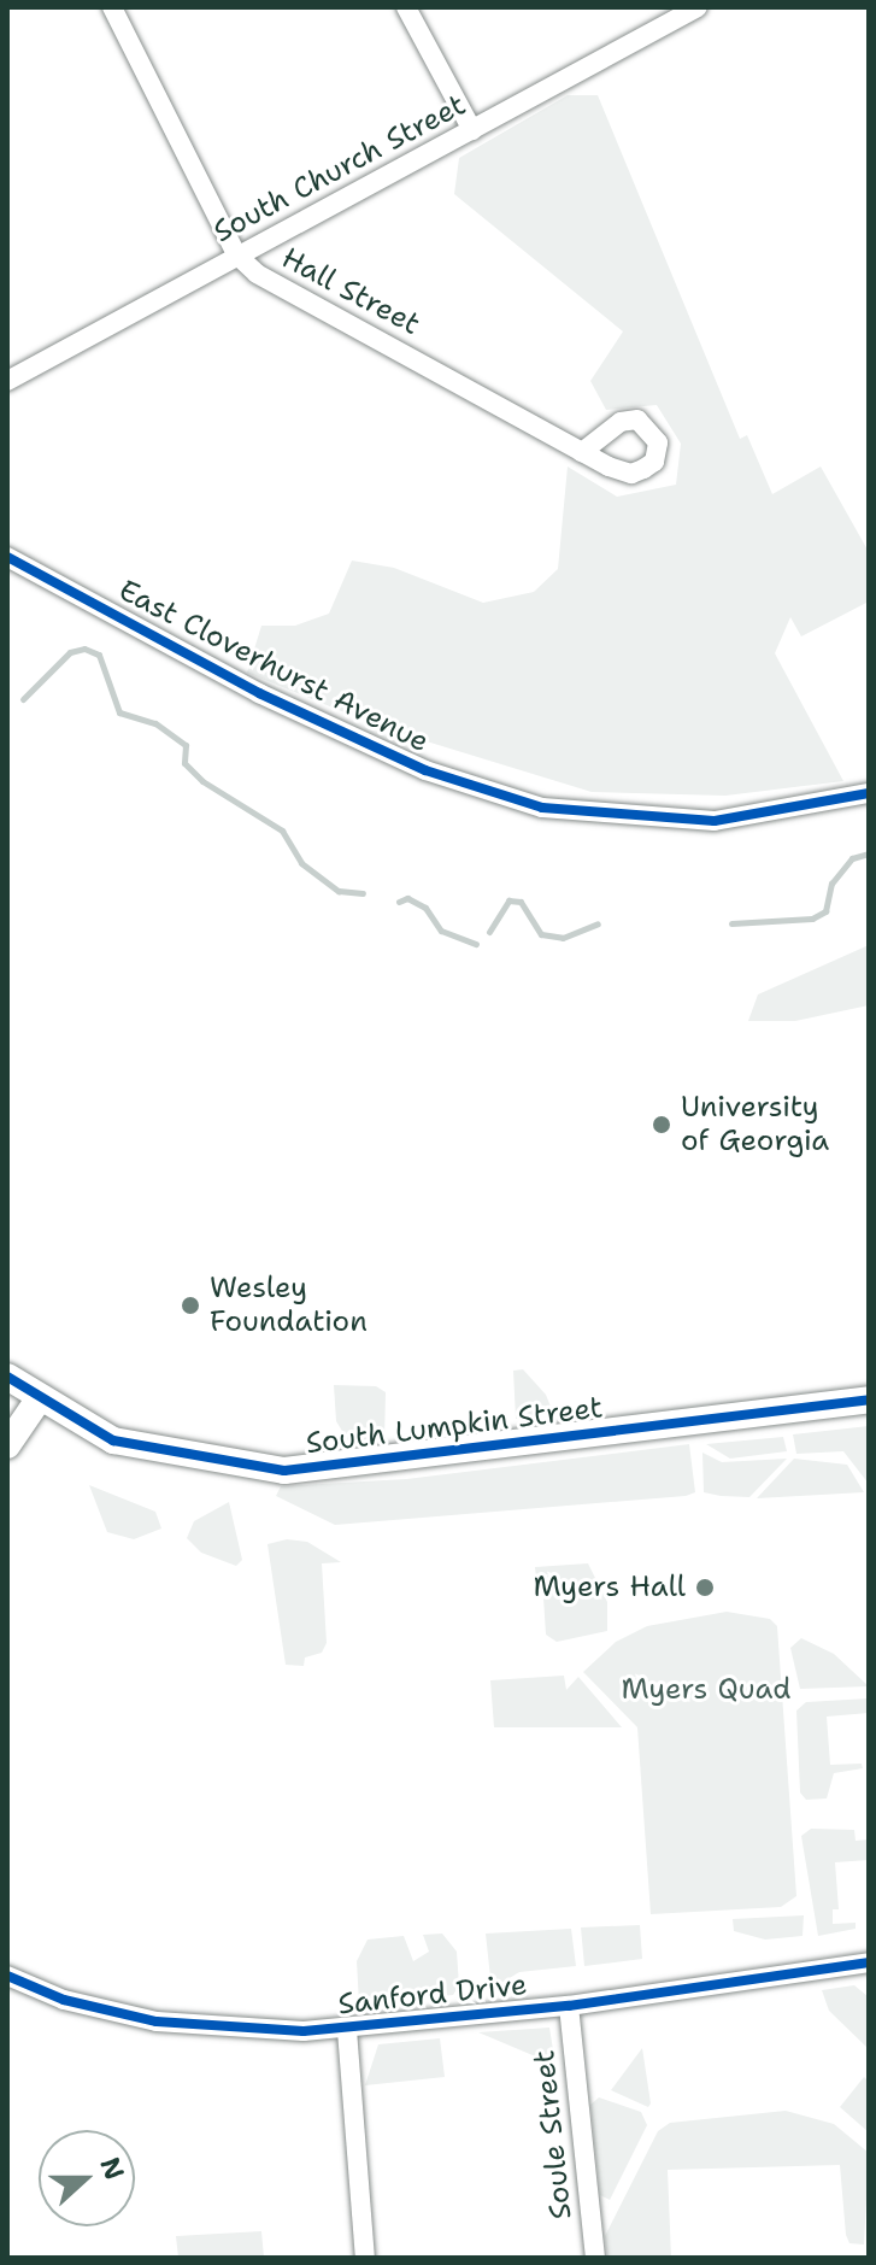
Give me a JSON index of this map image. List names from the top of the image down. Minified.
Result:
{"streets":{"main road":["South Lumpkin Street"],"street":["South Church Street","Hall Street","East Cloverhurst Avenue","Sanford Drive","Soule Street"]},"crossings":[["South Church Street","Hall Street"],["Sanford Drive","Soule Street"]],"parks":["Myers Quad"],"places":["University of Georgia","Wesley Foundation","Myers Hall"],"north":"right"}
